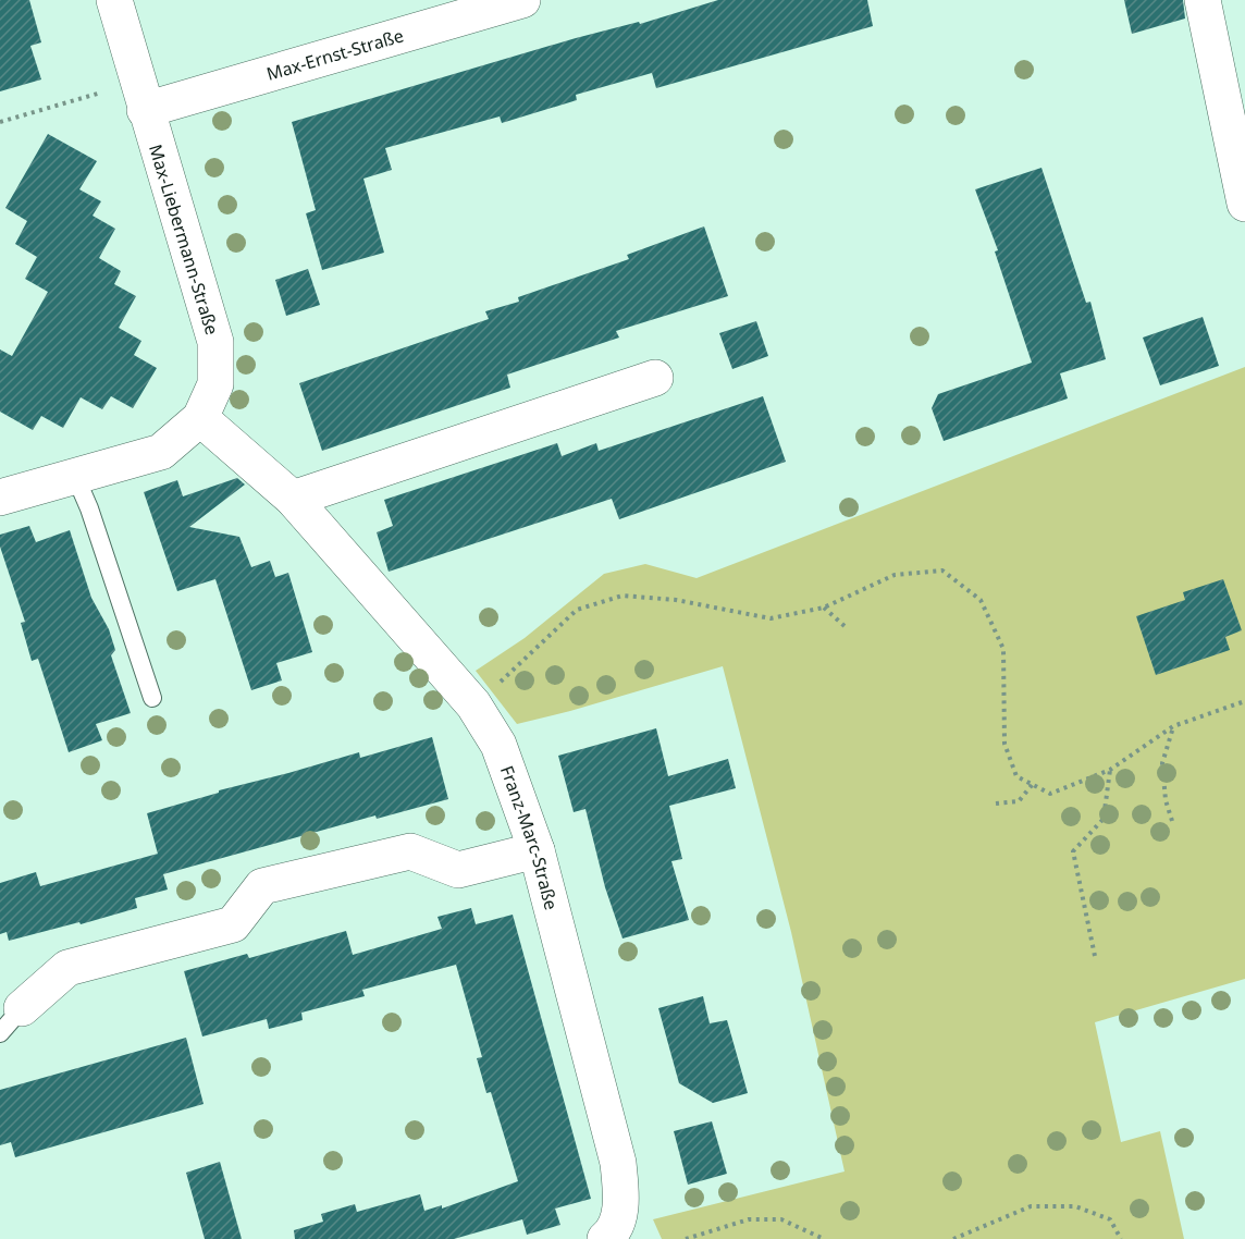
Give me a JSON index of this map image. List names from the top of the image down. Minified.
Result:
{"streets":{"street":["Max-Ernst-Straße","Max-Liebermann-Straße","Franz-Marc-Straße"]},"crossings":[["Max-Ernst-Straße","Max-Liebermann-Straße"],["Max-Liebermann-Straße","Franz-Marc-Straße"]]}
